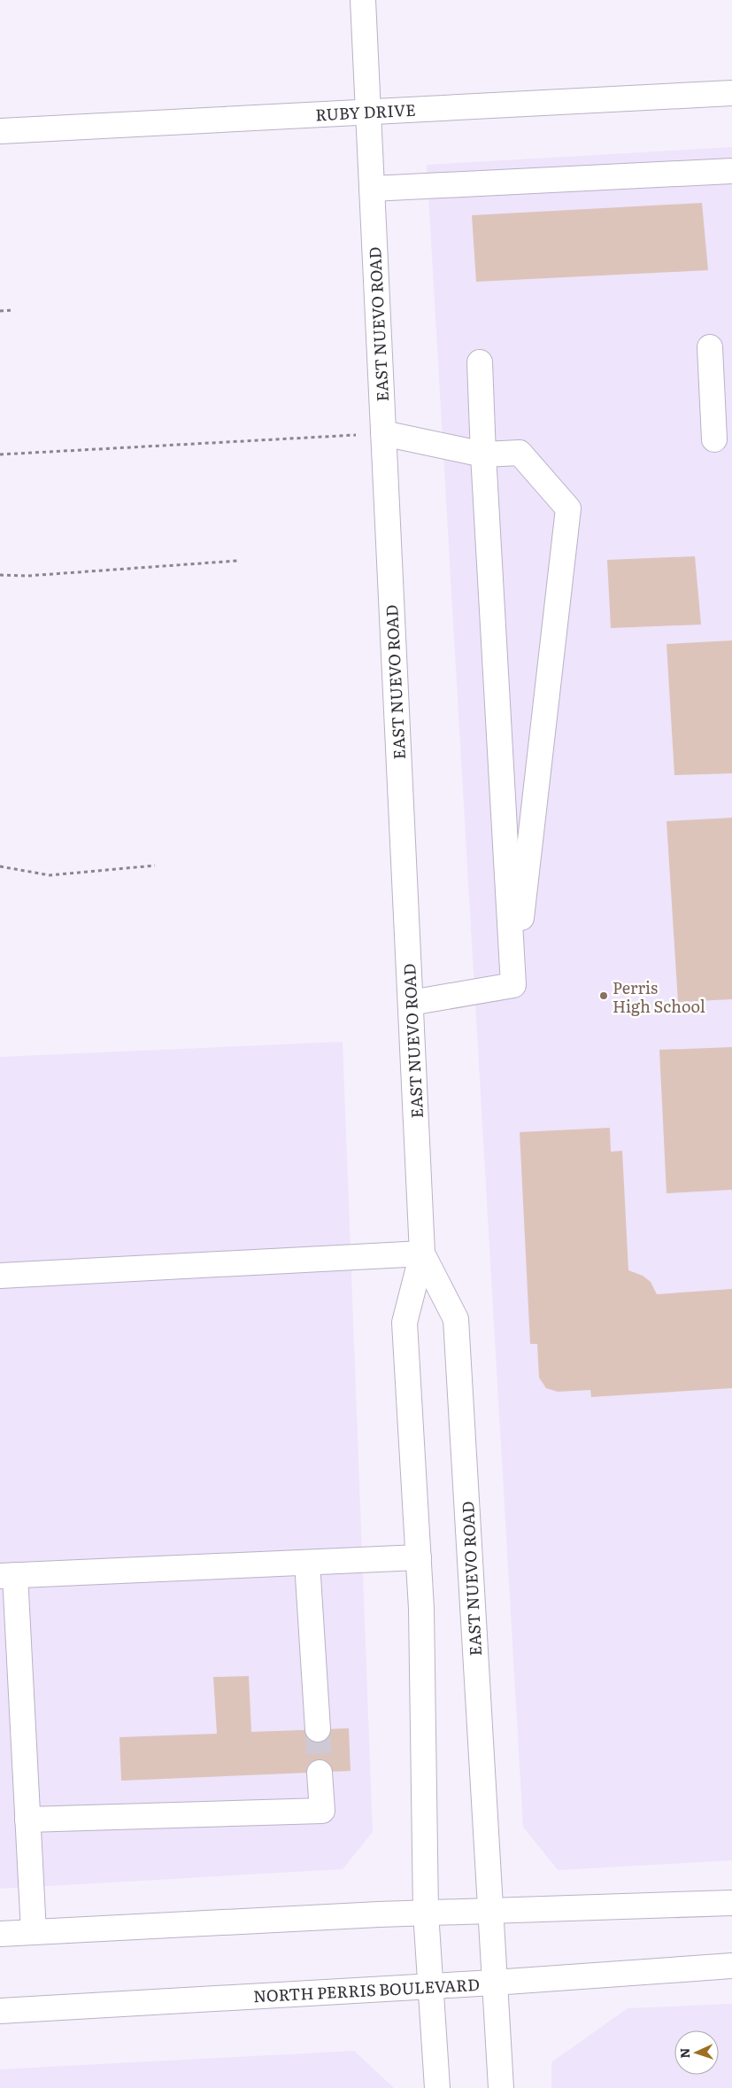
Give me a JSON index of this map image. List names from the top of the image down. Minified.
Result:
{"streets":{"main road":["RUBY DRIVE","EAST NUEVO ROAD","NORTH PERRIS BOULEVARD"]},"crossings":[["RUBY DRIVE","EAST NUEVO ROAD"],["EAST NUEVO ROAD","NORTH PERRIS BOULEVARD"]],"places":["Perris High School"],"north":"left"}
